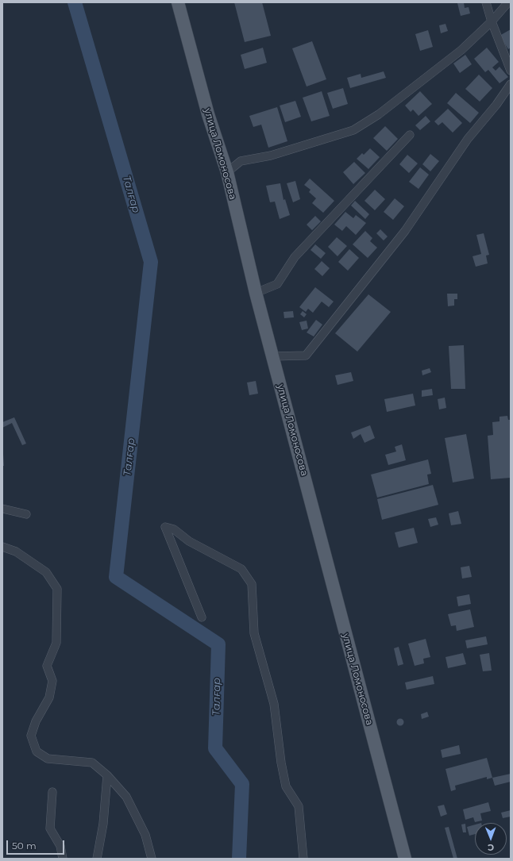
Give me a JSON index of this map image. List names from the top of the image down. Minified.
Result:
{"streets":{"main road":["улица Ломоносова"]},"water":["Талғар"],"scale_bar":"50 m","north":"bottom"}
